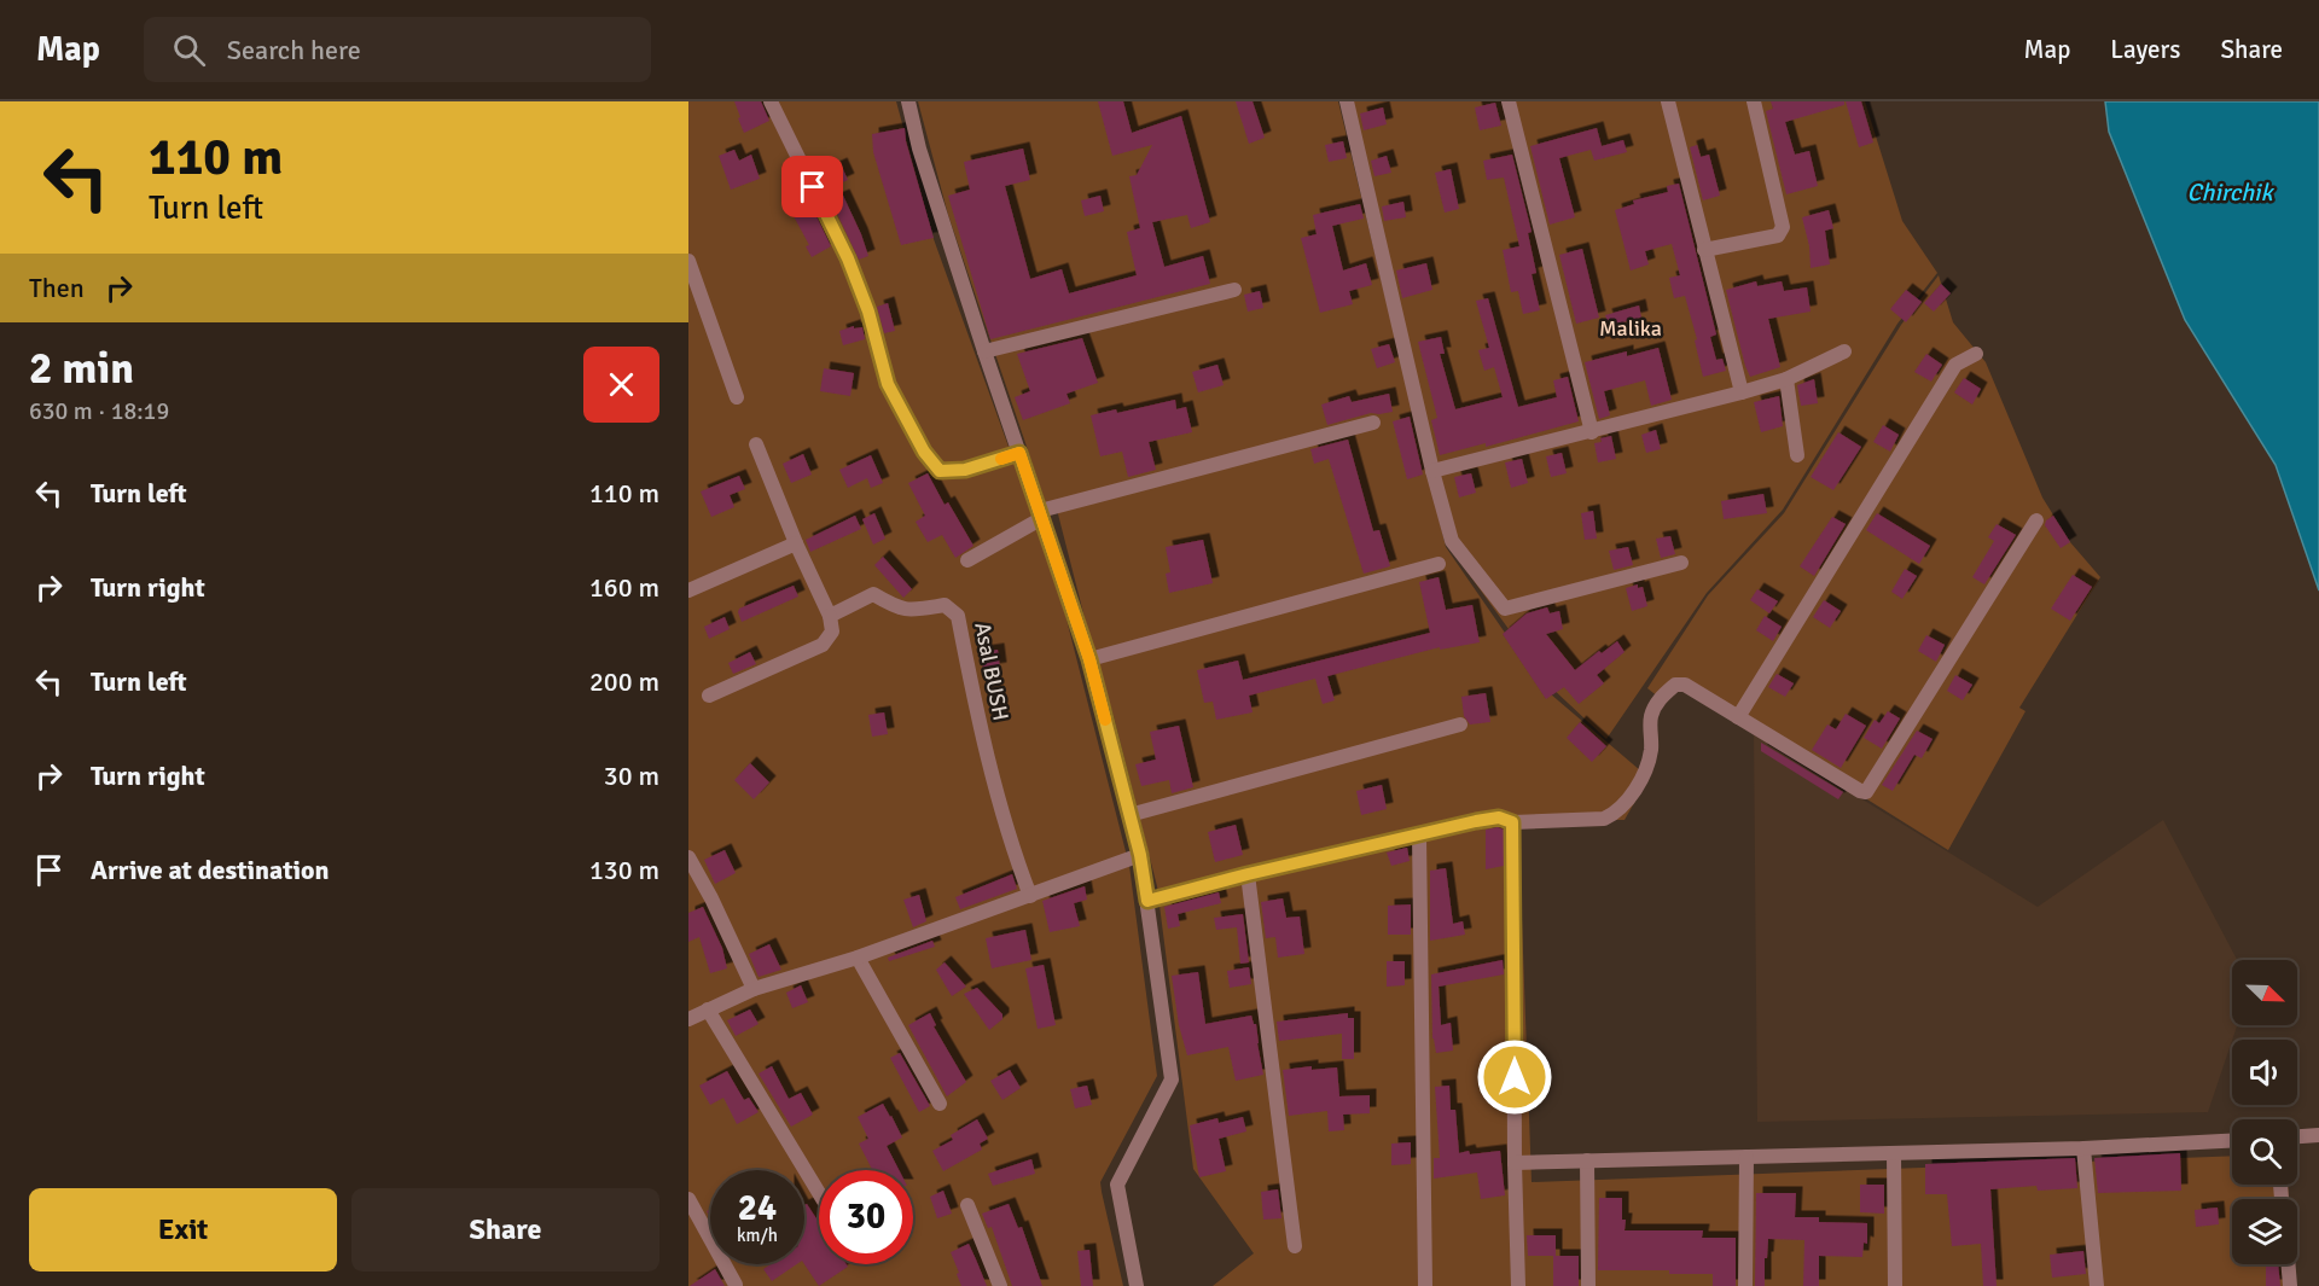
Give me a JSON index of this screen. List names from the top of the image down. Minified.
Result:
{"streets":{"street":["Asal BUSH"]},"water":["Chirchik"],"parks":["Malika"],"north":"bottom right","page":{"header":"Map","search":"Search here","nav":["Map","Layers","Share"],"turn":["110 m","Turn left"],"then":"Then","heading":["2 min","630 m · 18:19"],"list":[{"name":"Turn left","value":"110 m"},{"name":"Turn right","value":"160 m"},{"name":"Turn left","value":"200 m"},{"name":"Turn right","value":"30 m"},{"name":"Arrive at destination","value":"130 m"}],"speed":"24 km/h","limit":"30","buttons":["Exit","Share"]}}
